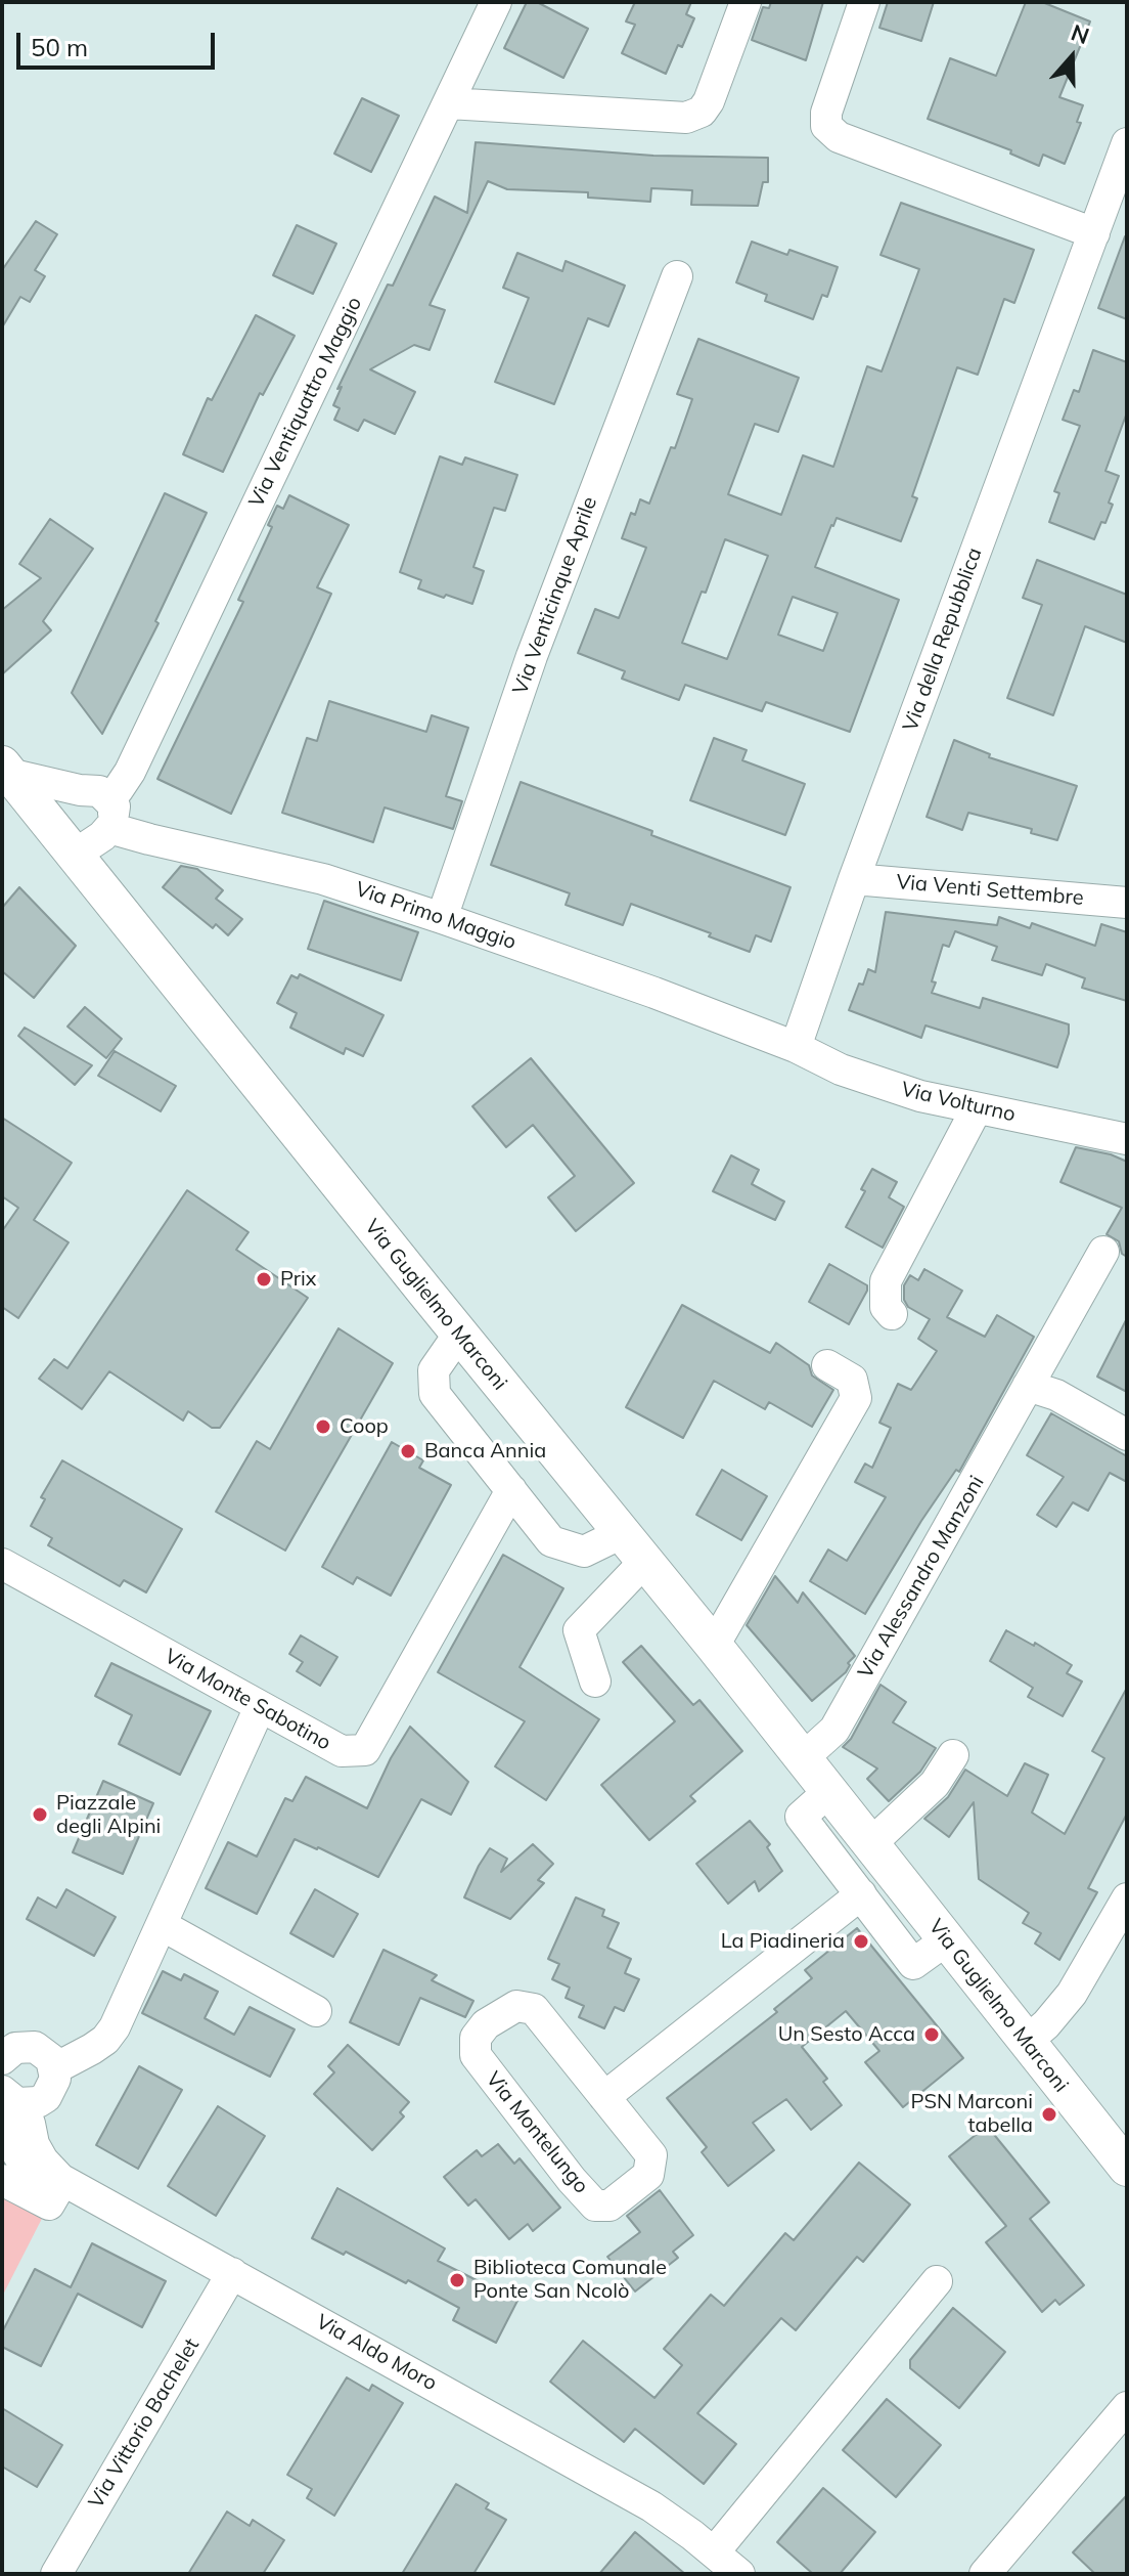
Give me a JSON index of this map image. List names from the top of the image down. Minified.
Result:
{"streets":{"main road":["Via Guglielmo Marconi"],"street":["Via Ventiquattro Maggio","Via Venticinque Aprile","Via della Repubblica","Via Venti Settembre","Via Primo Maggio","Via Volturno","Via Alessandro Manzoni","Via Monte Sabotino","Via Montelungo","Via Aldo Moro","Via Vittorio Bachelet"]},"crossings":[["Via Ventiquattro Maggio","Via Guglielmo Marconi"],["Via Venticinque Aprile","Via Primo Maggio"],["Via della Repubblica","Via Venti Settembre"],["Via della Repubblica","Via Primo Maggio"],["Via della Repubblica","Via Volturno"],["Via Primo Maggio","Via Volturno"],["Via Guglielmo Marconi","Via Alessandro Manzoni"],["Via Aldo Moro","Via Vittorio Bachelet"]],"places":["Prix","Coop","Banca Annia","Piazzale degli Alpini","La Piadineria","Un Sesto Acca","PSN Marconi tabella","Biblioteca Comunale Ponte San Ncolò"],"scale_bar":"50 m","north":"top"}
